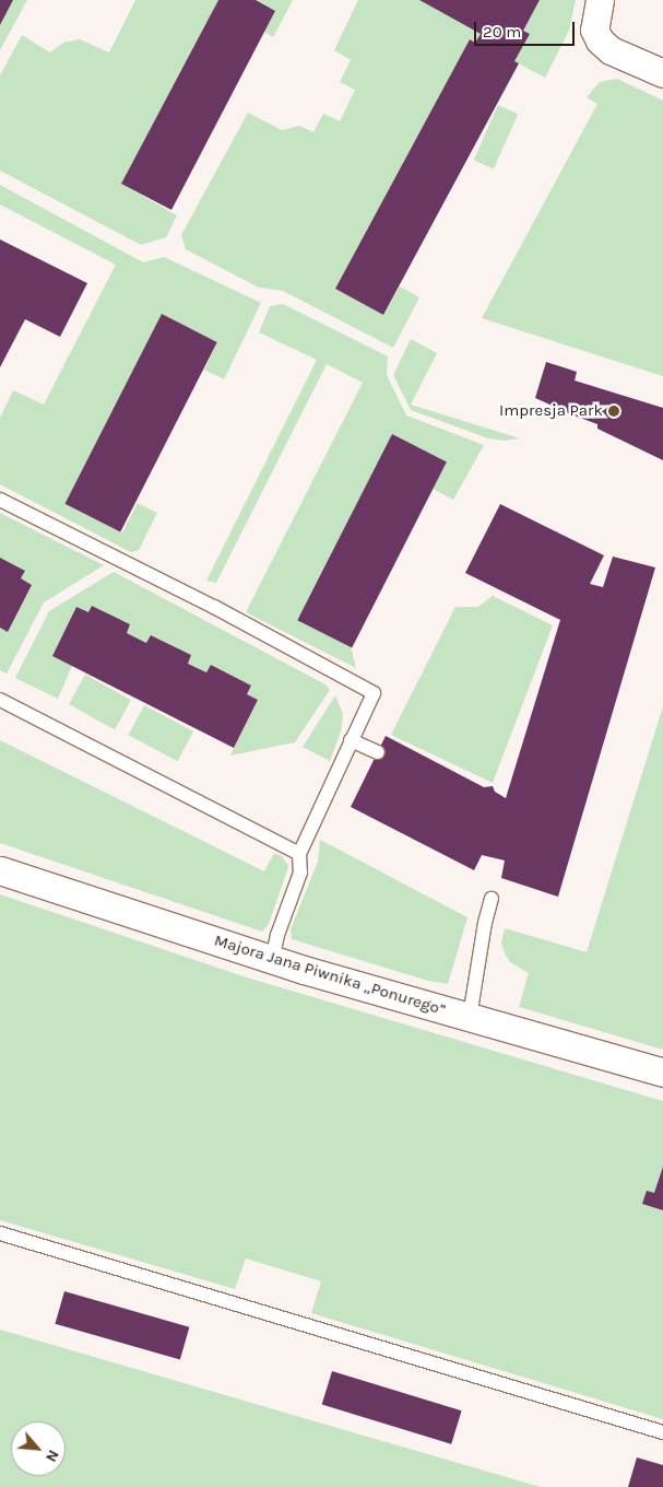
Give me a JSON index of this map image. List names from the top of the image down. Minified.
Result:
{"streets":{"street":["Majora Jana Piwnika „Ponurego”"]},"places":["Impresja Park"],"scale_bar":"20 m","north":"bottom right"}
